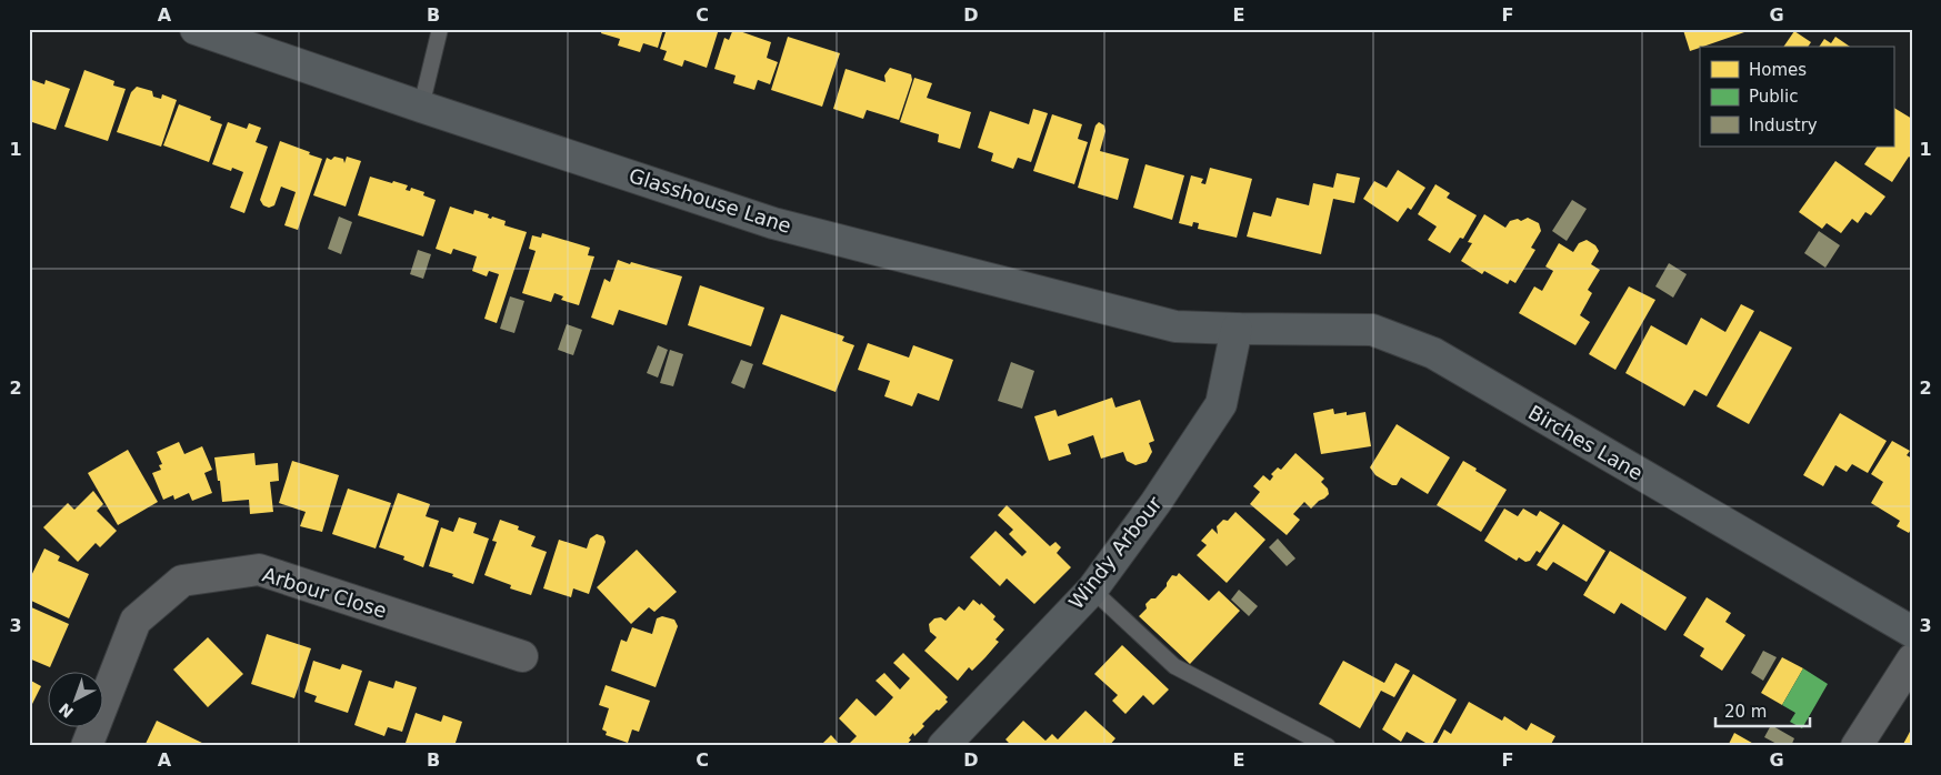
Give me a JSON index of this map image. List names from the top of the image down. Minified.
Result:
{"streets":{"street":["Glasshouse Lane","Birches Lane","Windy Arbour","Arbour Close"]},"crossings":[["Glasshouse Lane","Birches Lane"],["Glasshouse Lane","Windy Arbour"],["Birches Lane","Windy Arbour"]],"legend":["Homes","Public","Industry"],"scale_bar":"20 m","north":"bottom left","grid":{"columns":["A","B","C","D","E","F","G"],"rows":["1","2","3"]}}
